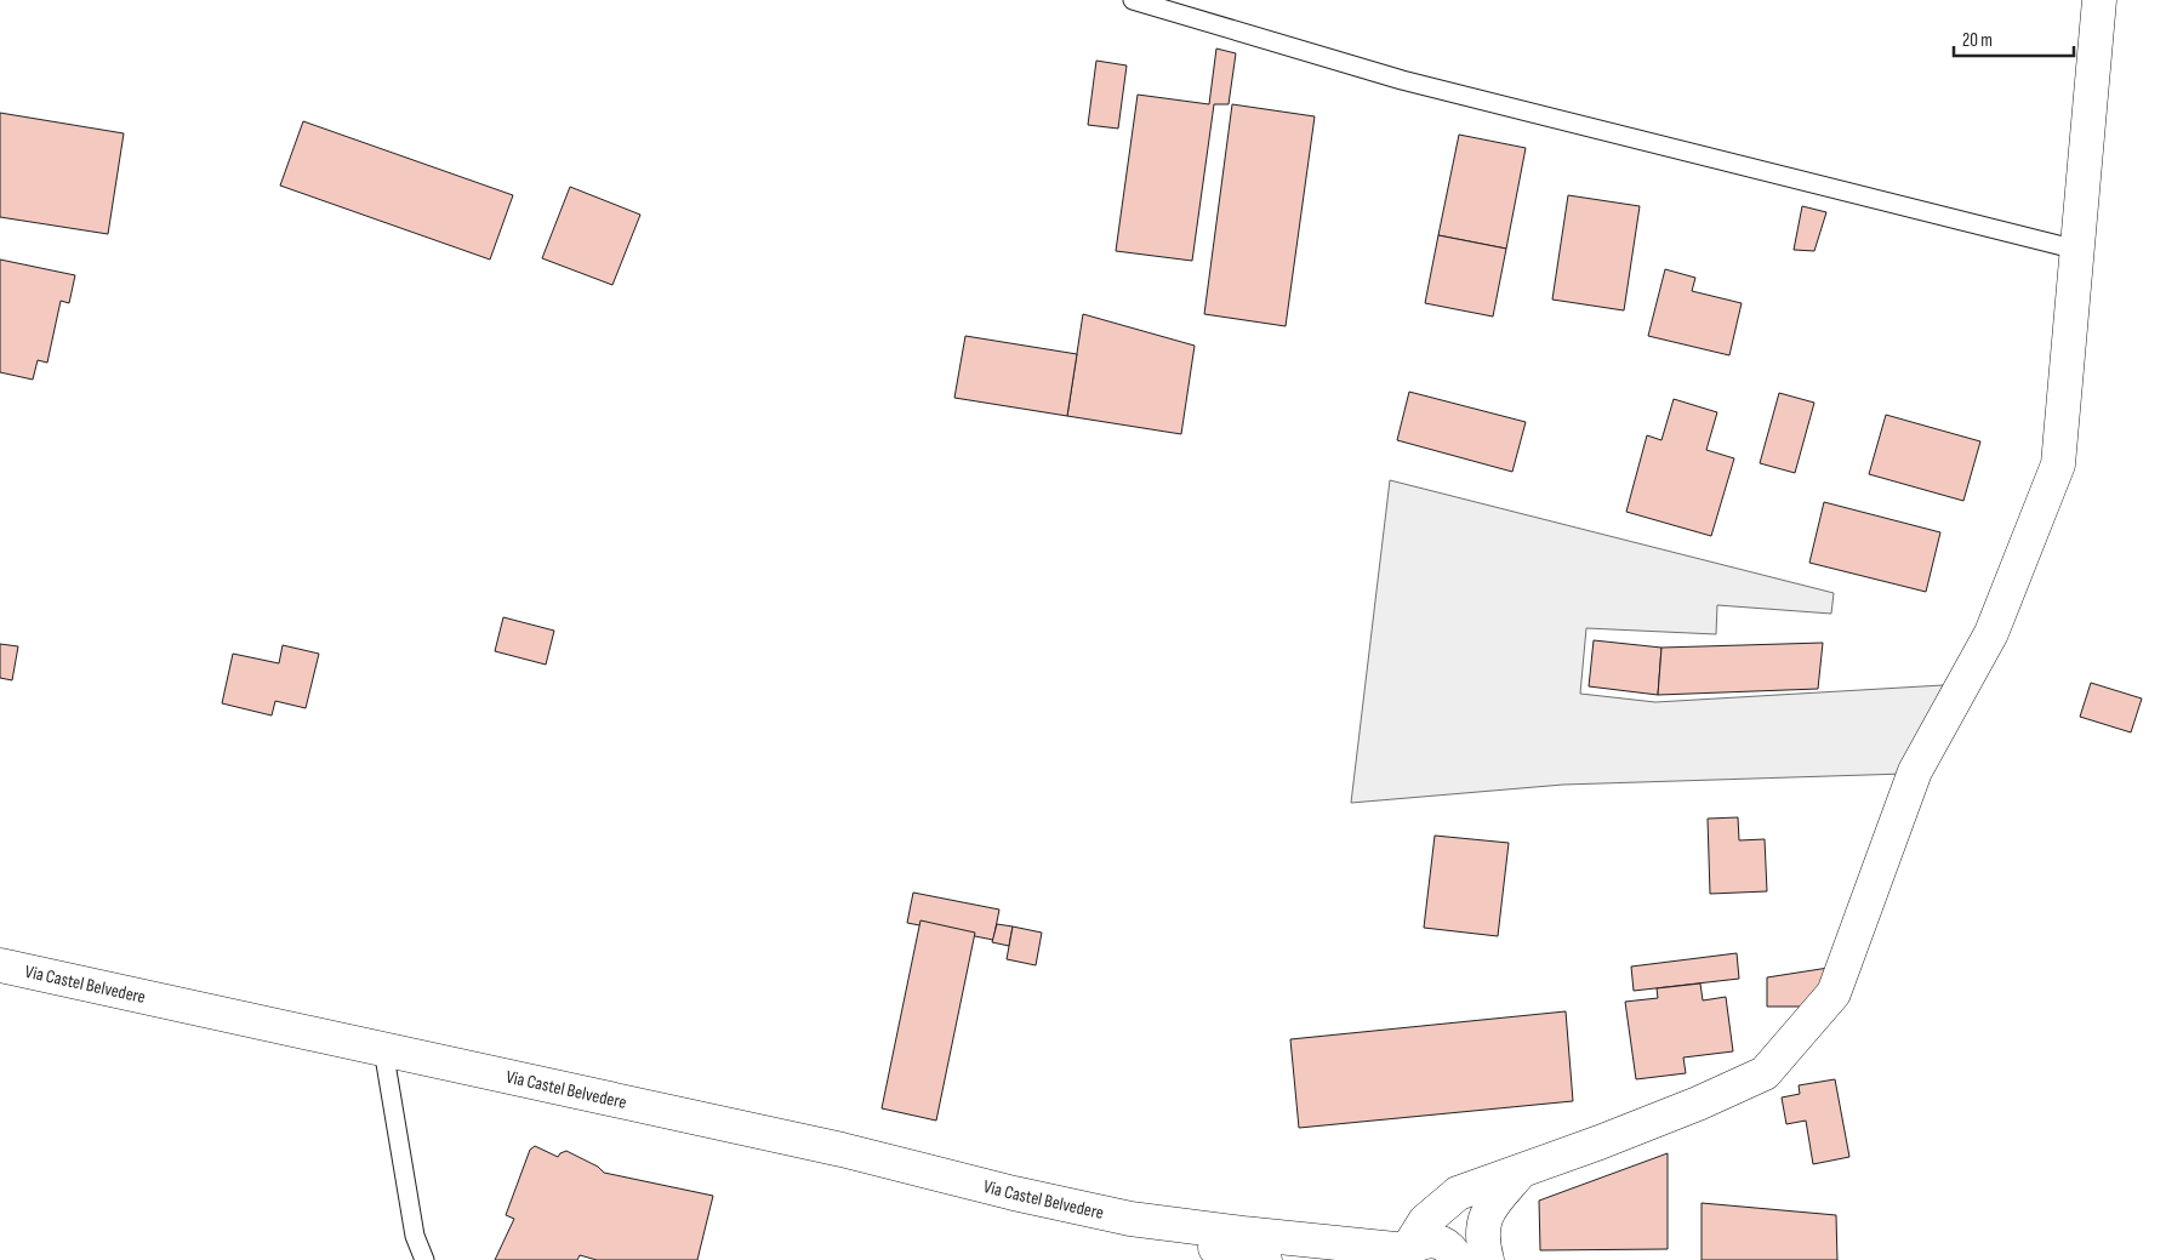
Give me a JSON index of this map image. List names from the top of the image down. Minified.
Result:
{"streets":{"street":["Via Castel Belvedere"]},"scale_bar":"20 m"}
